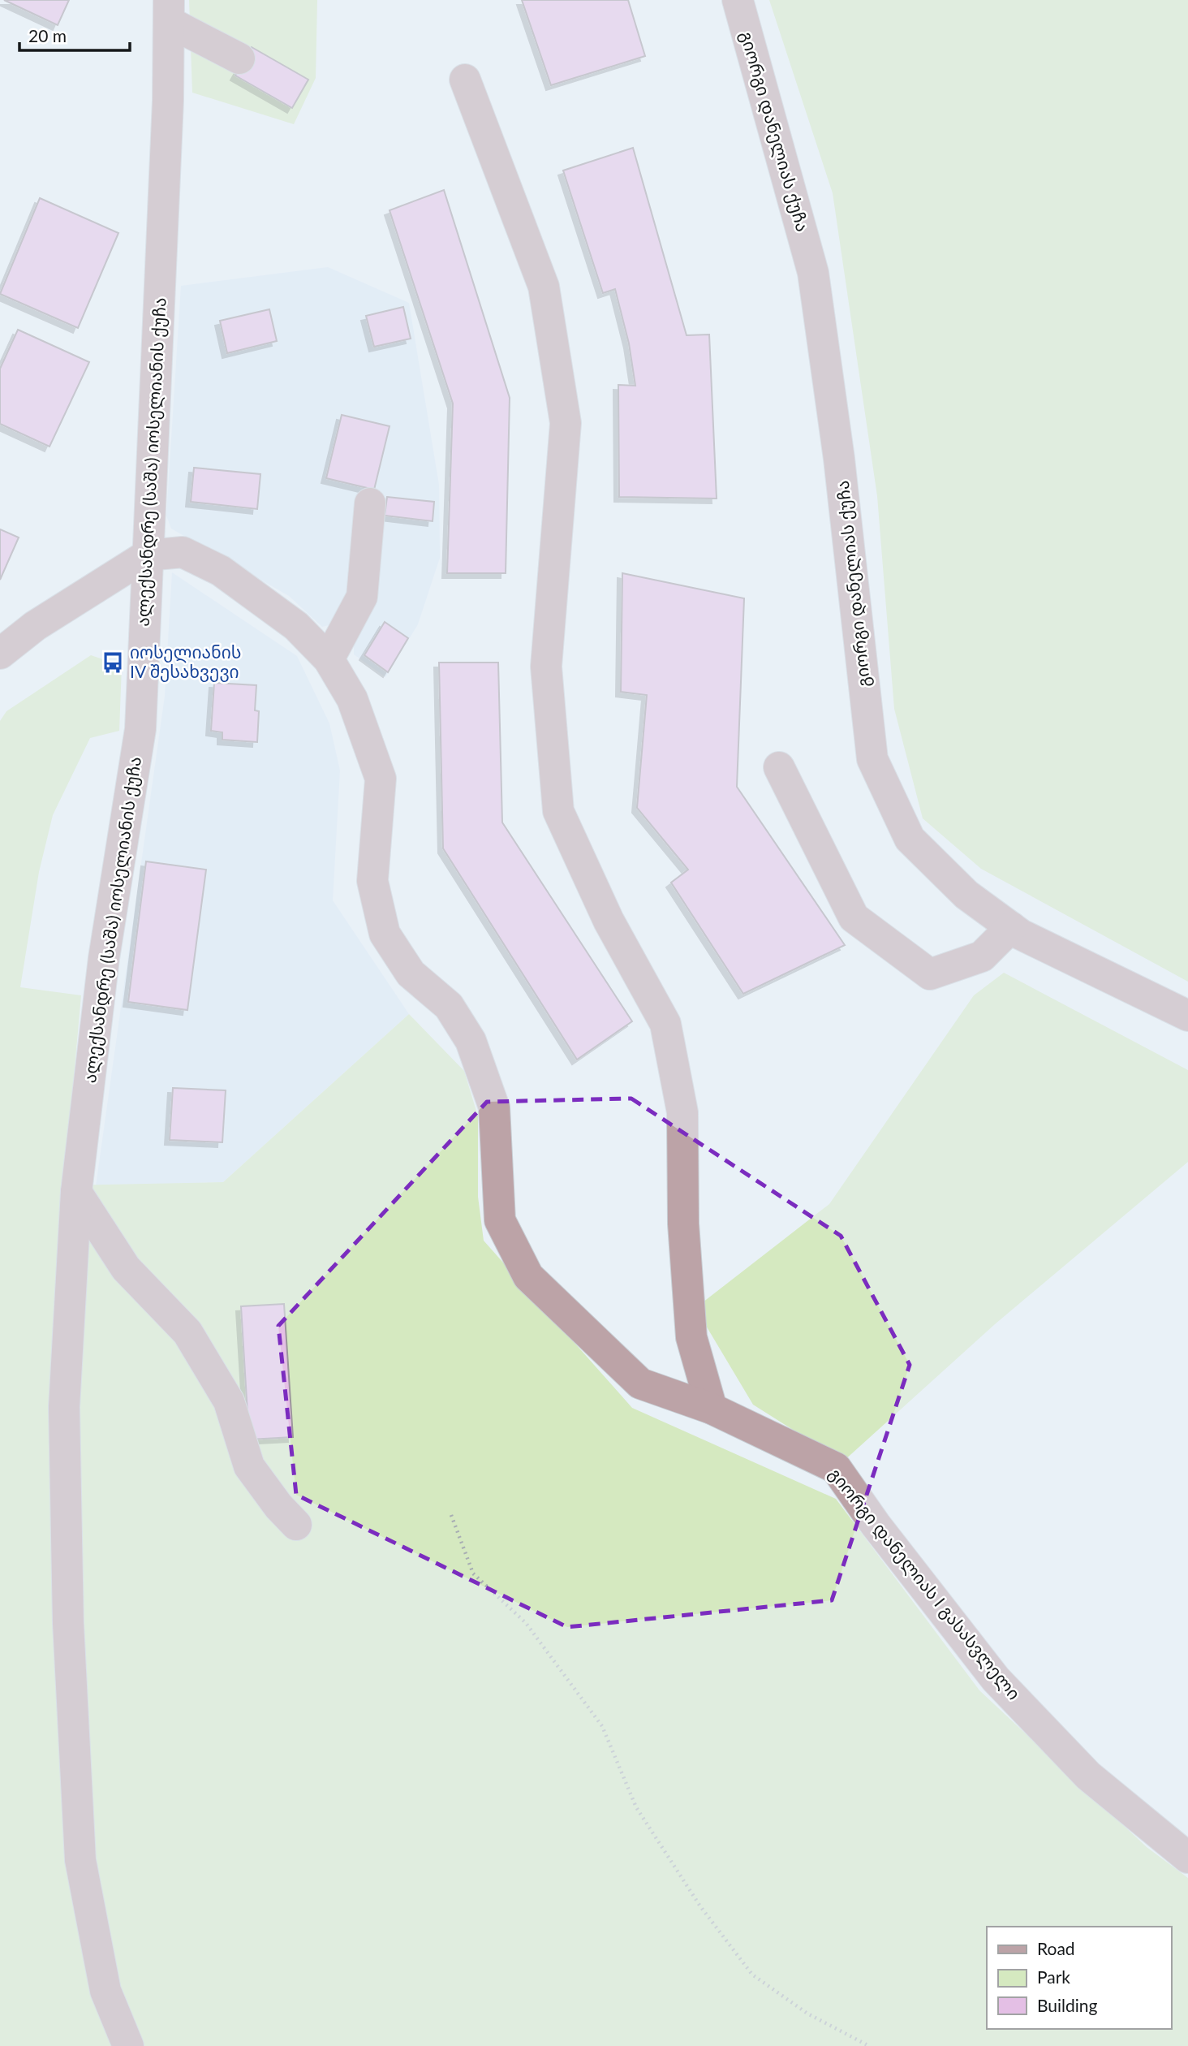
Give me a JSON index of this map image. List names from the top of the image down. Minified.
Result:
{"streets":{"street":["გიორგი დანელიას ქუჩა","ალექსანდრე (საშა) იოსელიანის ქუჩა","გიორგი დანელიას I გასასვლელი"]},"crossings":[["ალექსანდრე (საშა) იოსელიანის ქუჩა","გიორგი დანელიას I გასასვლელი"]],"places":{"bus stop":["იოსელიანის IV შესახვევი"]},"legend":["Road","Park","Building"],"scale_bar":"20 m"}
